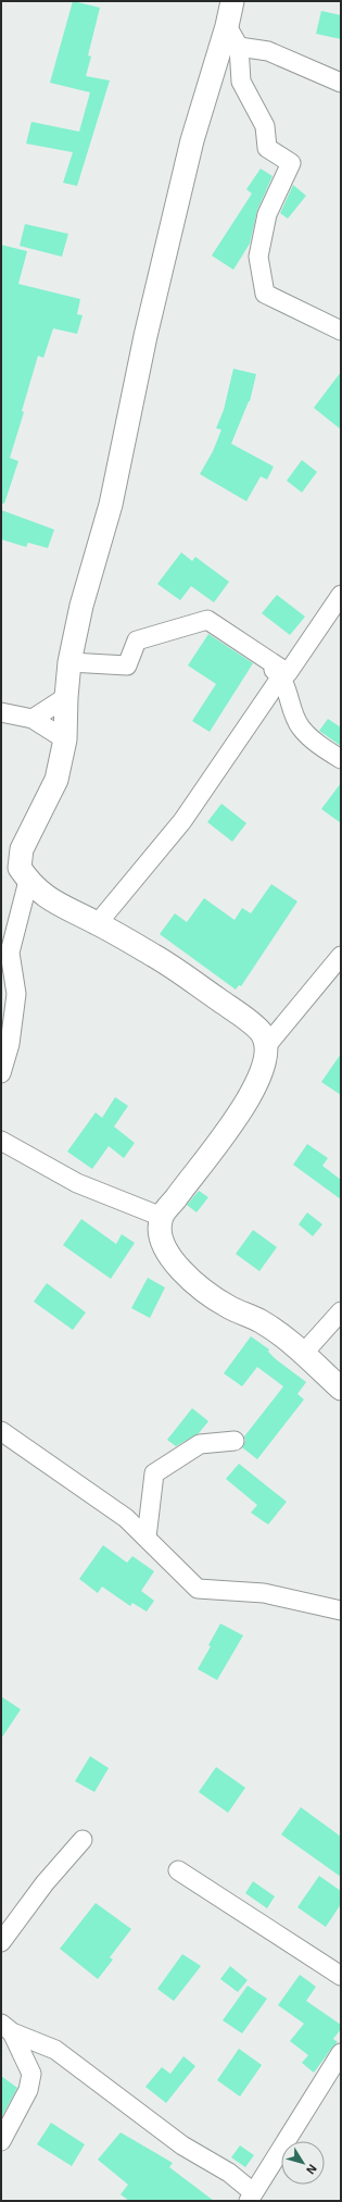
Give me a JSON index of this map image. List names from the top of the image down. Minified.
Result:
{"north":"bottom right"}
